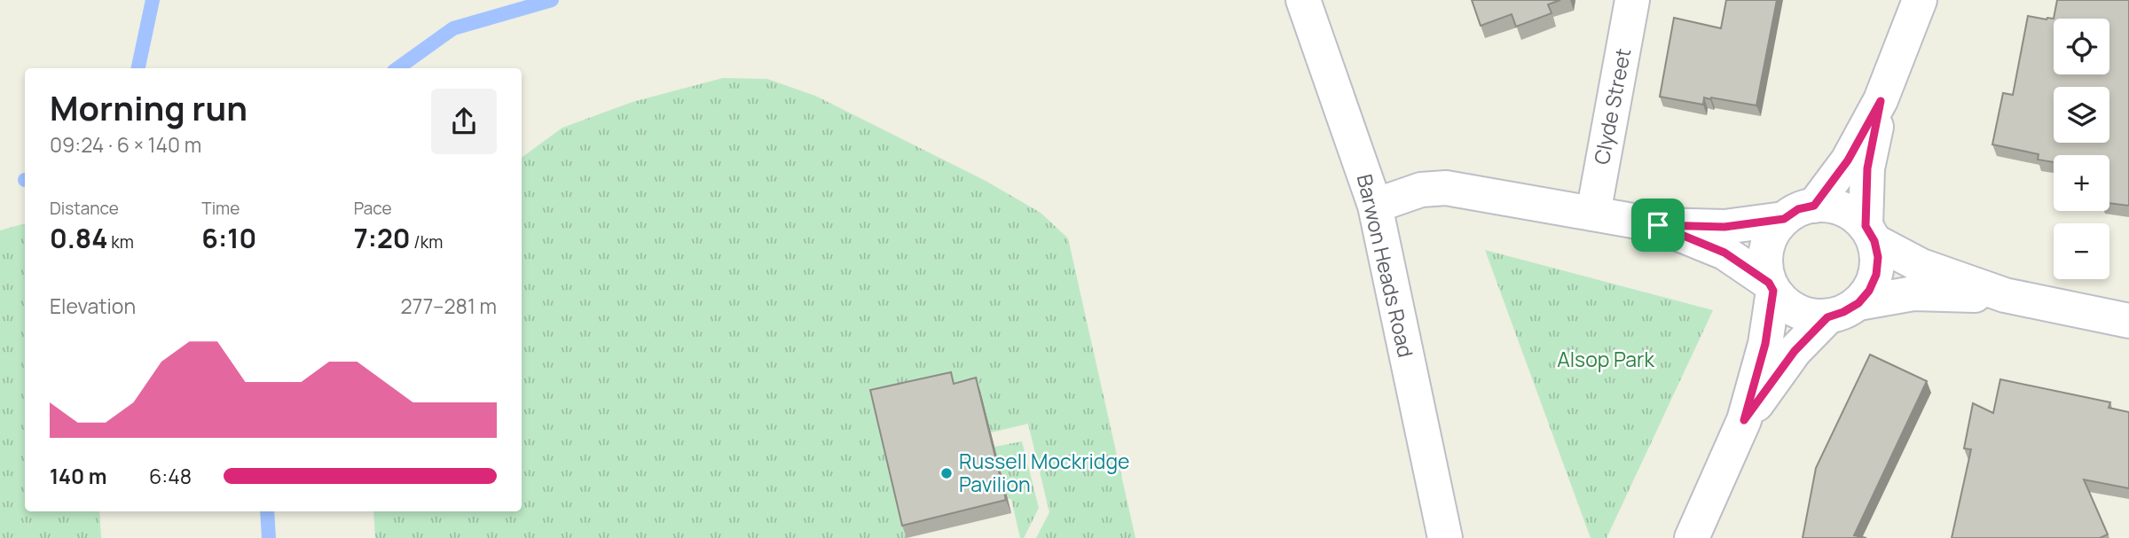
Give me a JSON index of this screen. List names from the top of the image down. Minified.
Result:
{"streets":{"street":["Clyde Street","Barwon Heads Road"]},"parks":["Alsop Park"],"places":["Russell Mockridge Pavilion"],"page":{"map_buttons":["+","−"],"heading":["Morning run","09:24 · 6 × 140 m"],"stats":[["Distance","0.84 km"],["Time","6:10"],["Pace","7:20 /km"]],"chart":["Elevation","277–281 m"],"list":[{"name":"140 m","note":"6:48"}]}}
